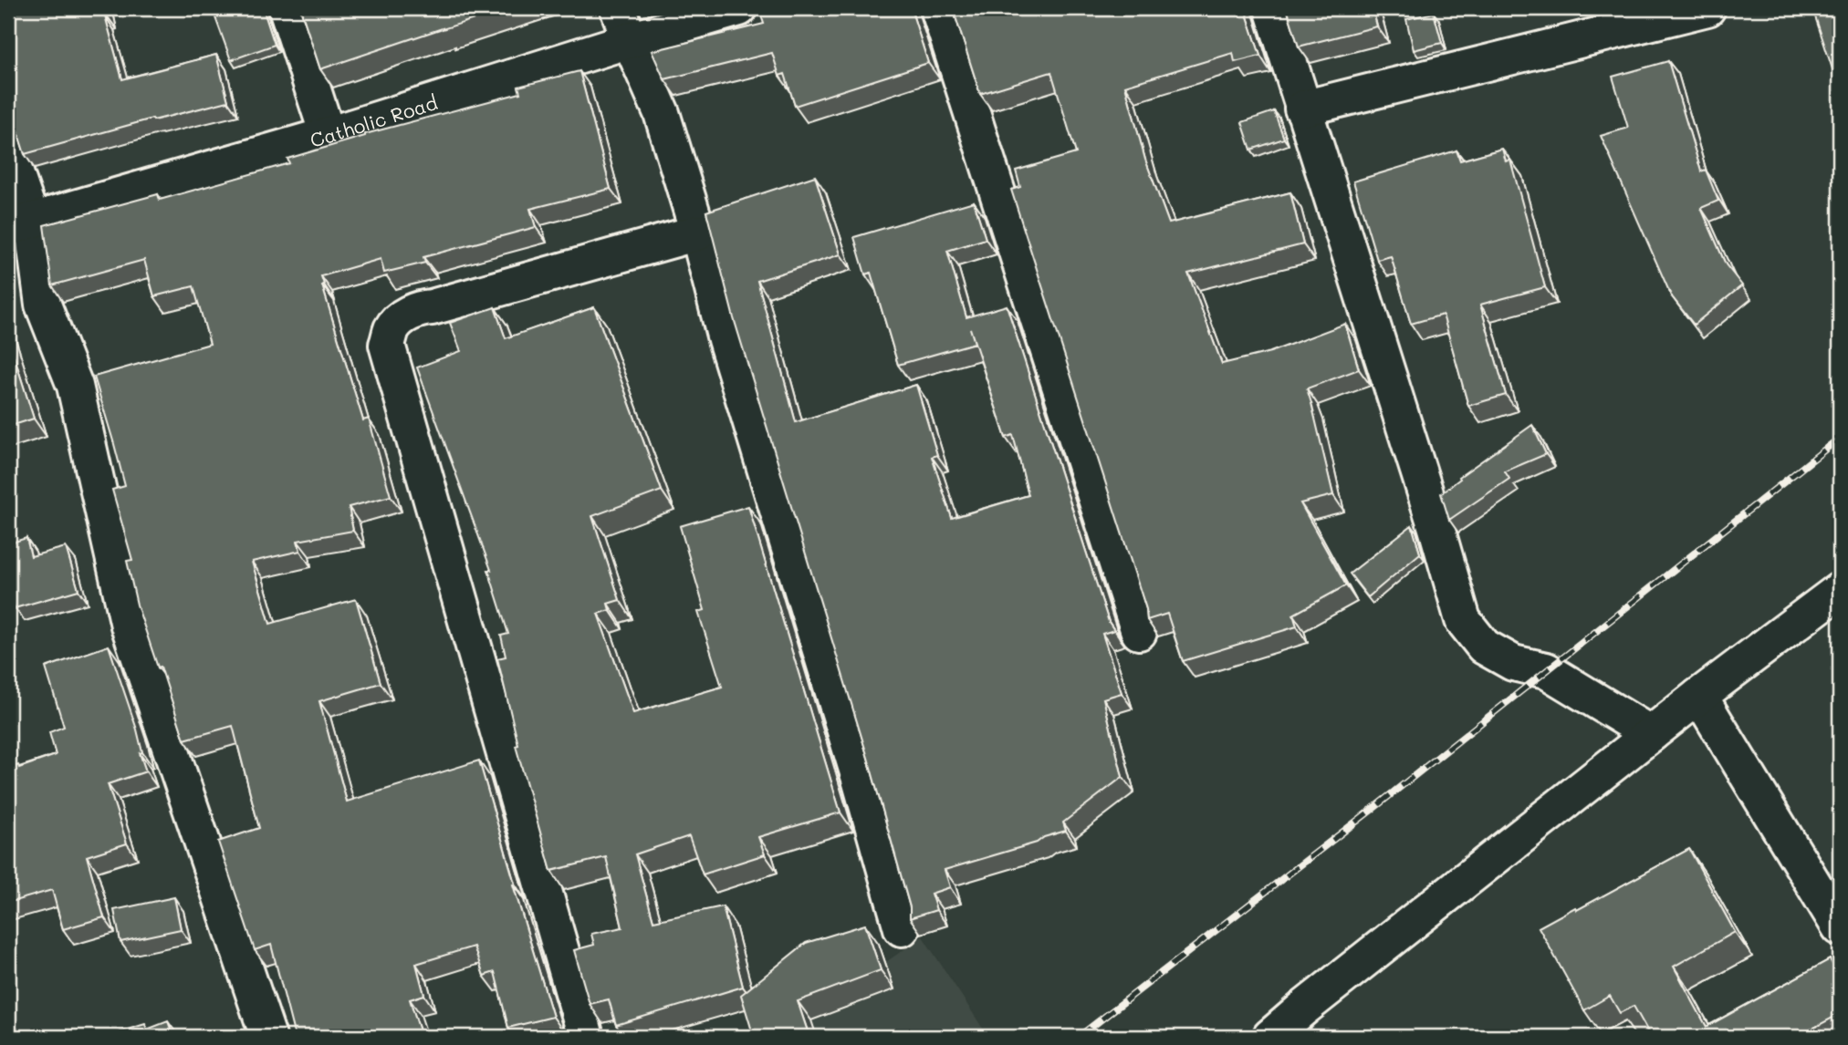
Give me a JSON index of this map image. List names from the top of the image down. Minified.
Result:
{"streets":{"street":["Catholic Road"]}}
